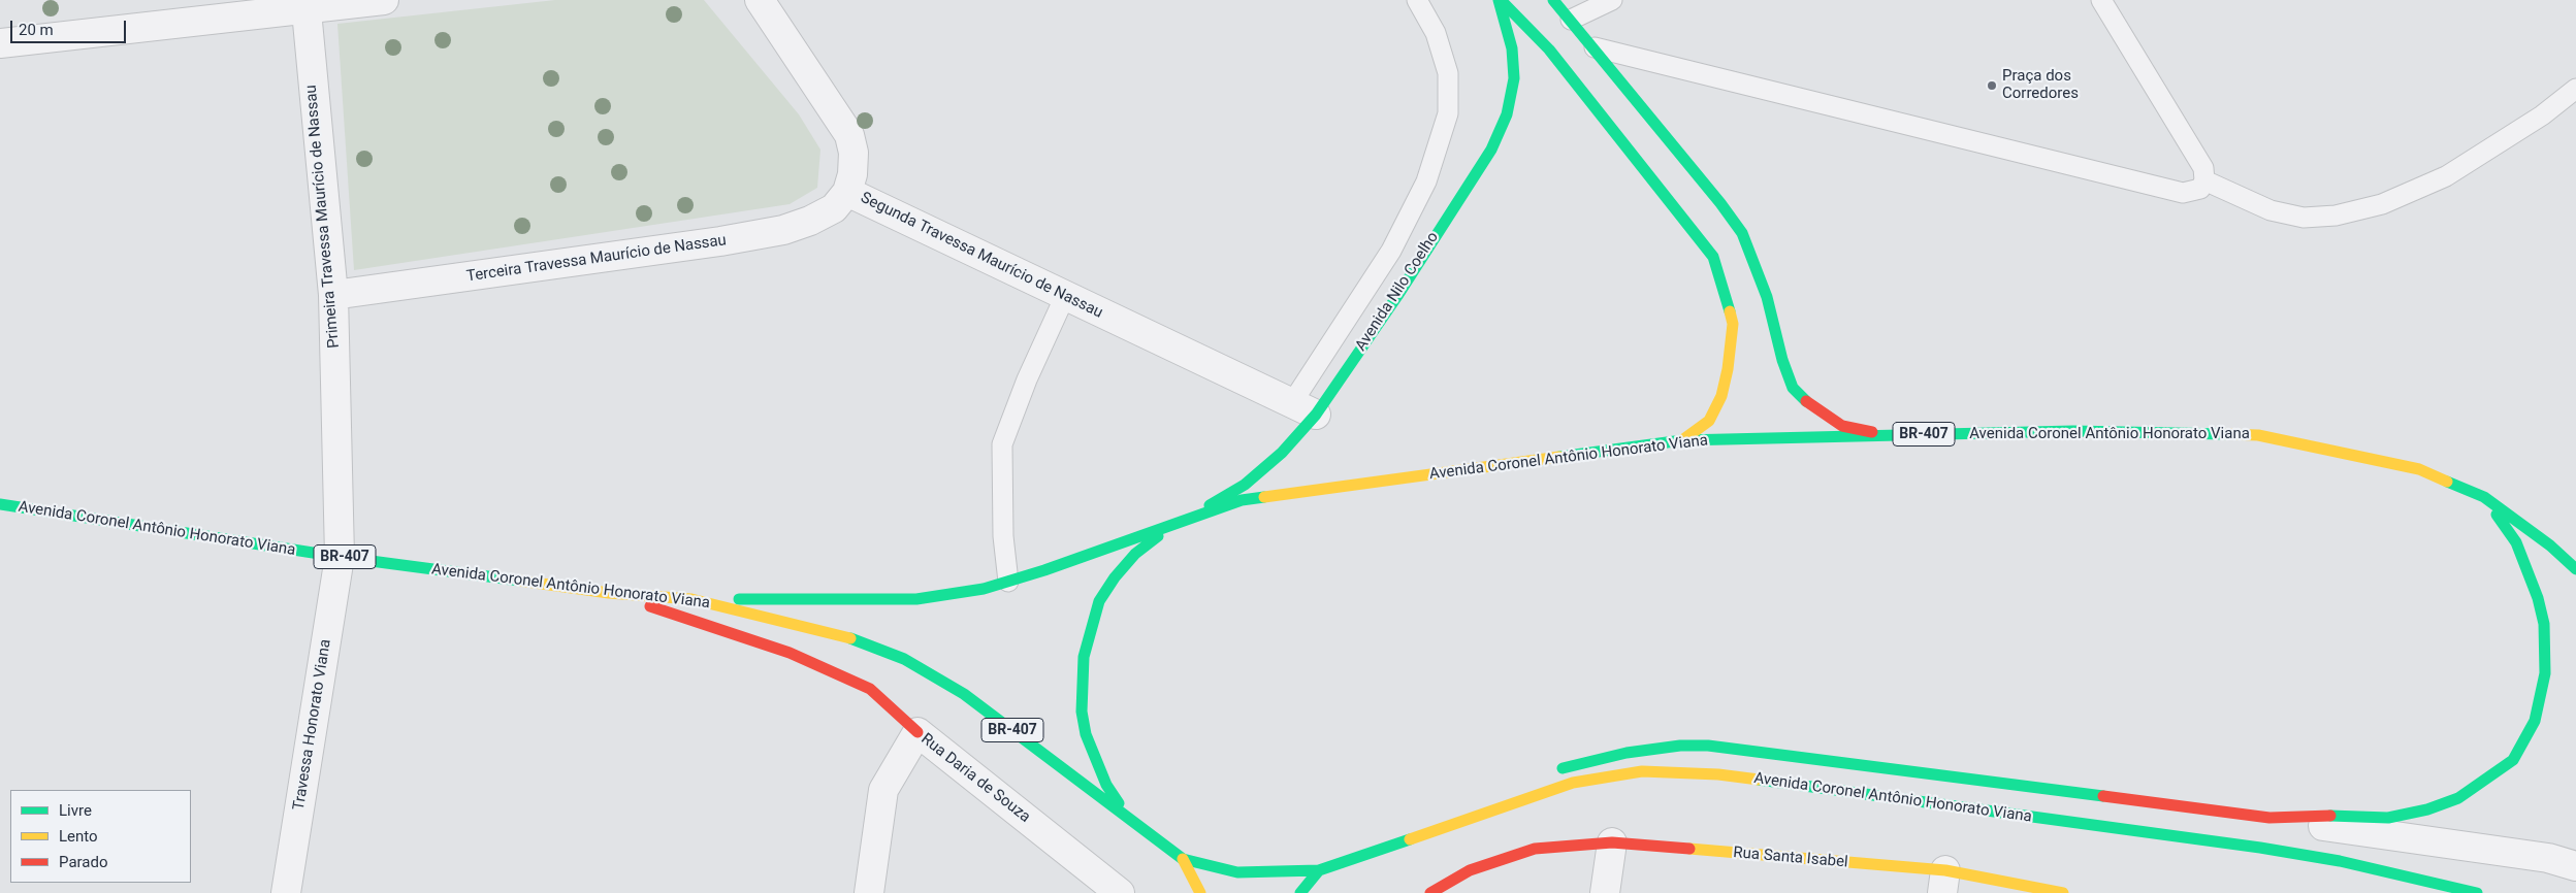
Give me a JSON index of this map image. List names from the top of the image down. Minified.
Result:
{"streets":{"main road":["Avenida Nilo Coelho","BR-407","Avenida Coronel Antônio Honorato Viana","Rua Santa Isabel"],"street":["Primeira Travessa Maurício de Nassau","Segunda Travessa Maurício de Nassau","Terceira Travessa Maurício de Nassau","Travessa Honorato Viana","Rua Daria de Souza"]},"crossings":[["Primeira Travessa Maurício de Nassau","Terceira Travessa Maurício de Nassau"],["Primeira Travessa Maurício de Nassau","Avenida Coronel Antônio Honorato Viana"],["Primeira Travessa Maurício de Nassau","Travessa Honorato Viana"],["Segunda Travessa Maurício de Nassau","Terceira Travessa Maurício de Nassau"],["Segunda Travessa Maurício de Nassau","Avenida Nilo Coelho"],["Avenida Nilo Coelho","BR-407"],["Avenida Nilo Coelho","Avenida Coronel Antônio Honorato Viana"],["BR-407","Avenida Coronel Antônio Honorato Viana"],["Avenida Coronel Antônio Honorato Viana","Travessa Honorato Viana"]],"places":["Praça dos Corredores"],"legend":["Livre","Lento","Parado"],"scale_bar":"20 m"}
